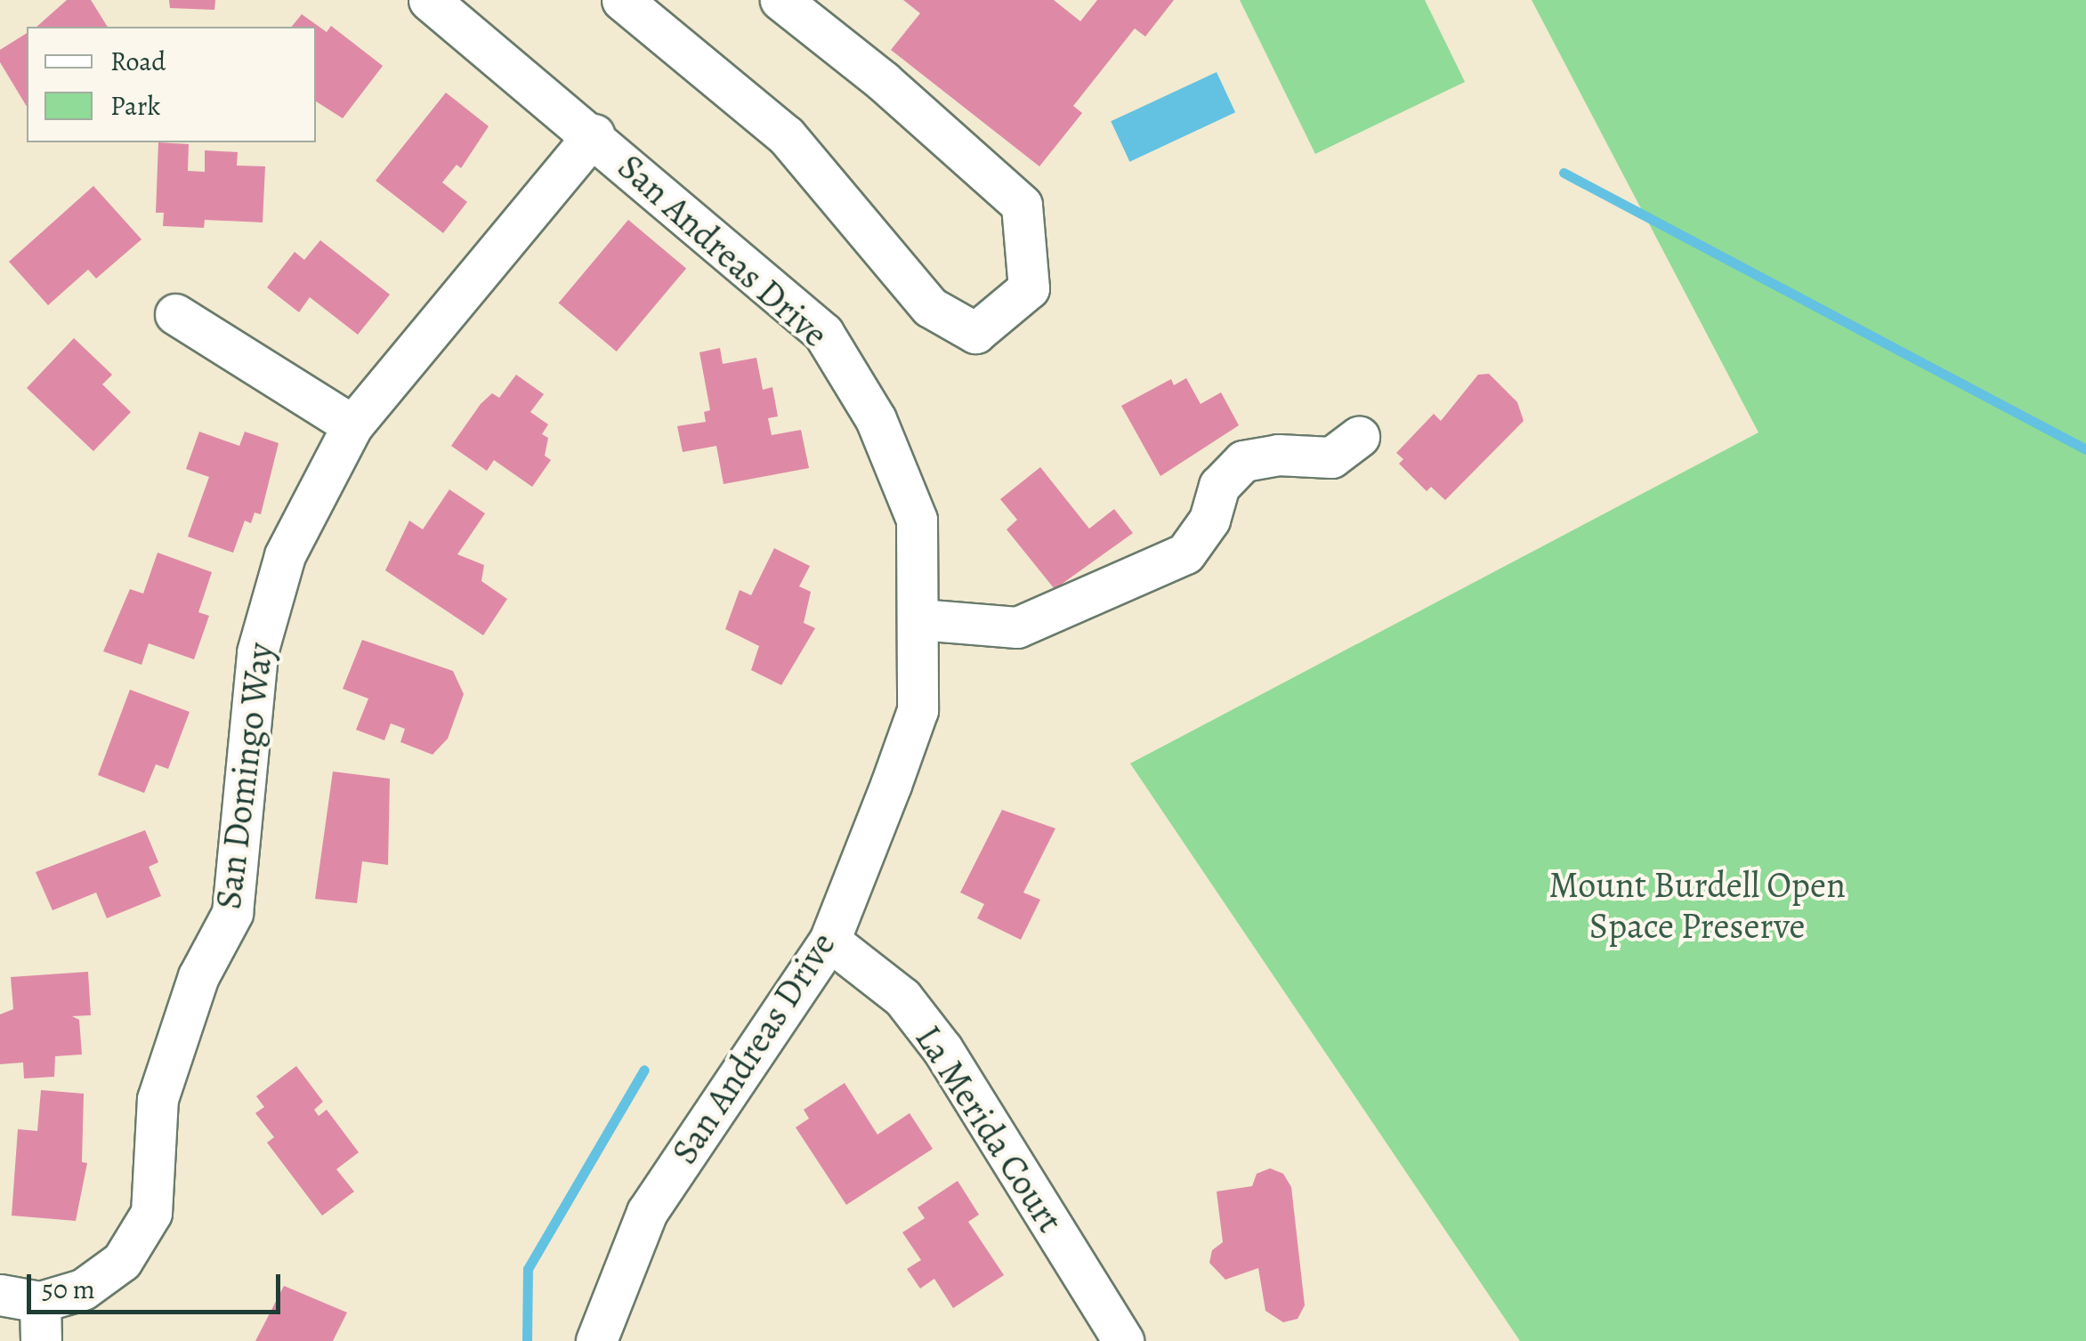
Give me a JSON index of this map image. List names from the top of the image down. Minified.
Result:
{"streets":{"street":["San Andreas Drive","San Domingo Way","La Merida Court"]},"crossings":[["San Andreas Drive","San Domingo Way"],["San Andreas Drive","La Merida Court"]],"parks":["Mount Burdell Open Space Preserve"],"legend":["Road","Park"],"scale_bar":"50 m"}
